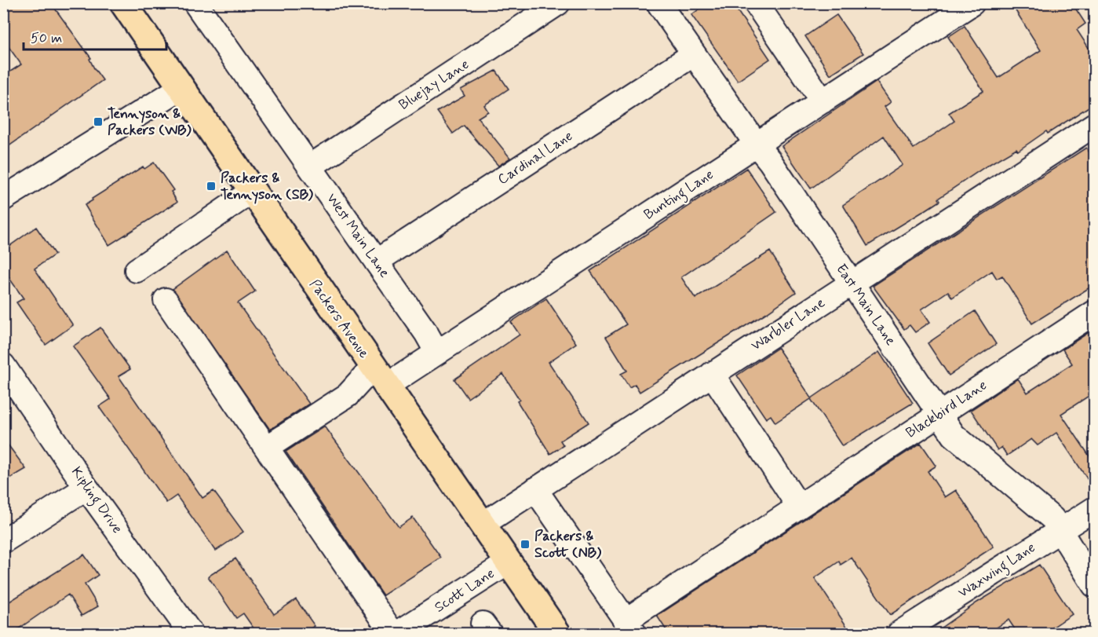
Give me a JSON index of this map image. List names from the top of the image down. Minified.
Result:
{"streets":{"main road":["Packers Avenue"],"street":["Bluejay Lane","Cardinal Lane","Bunting Lane","West Main Lane","East Main Lane","Warbler Lane","Blackbird Lane","Kipling Drive","Waxwing Lane","Scott Lane"]},"crossings":[["Bluejay Lane","West Main Lane"],["Cardinal Lane","West Main Lane"],["Cardinal Lane","East Main Lane"],["Bunting Lane","West Main Lane"],["Bunting Lane","East Main Lane"],["Bunting Lane","Packers Avenue"],["East Main Lane","Warbler Lane"],["East Main Lane","Blackbird Lane"],["East Main Lane","Waxwing Lane"],["Packers Avenue","Warbler Lane"],["Packers Avenue","Scott Lane"]],"places":{"transit":["Tennyson & Packers (WB)","Packers & Tennyson (SB)","Packers & Scott (NB)"]},"scale_bar":"50 m"}
